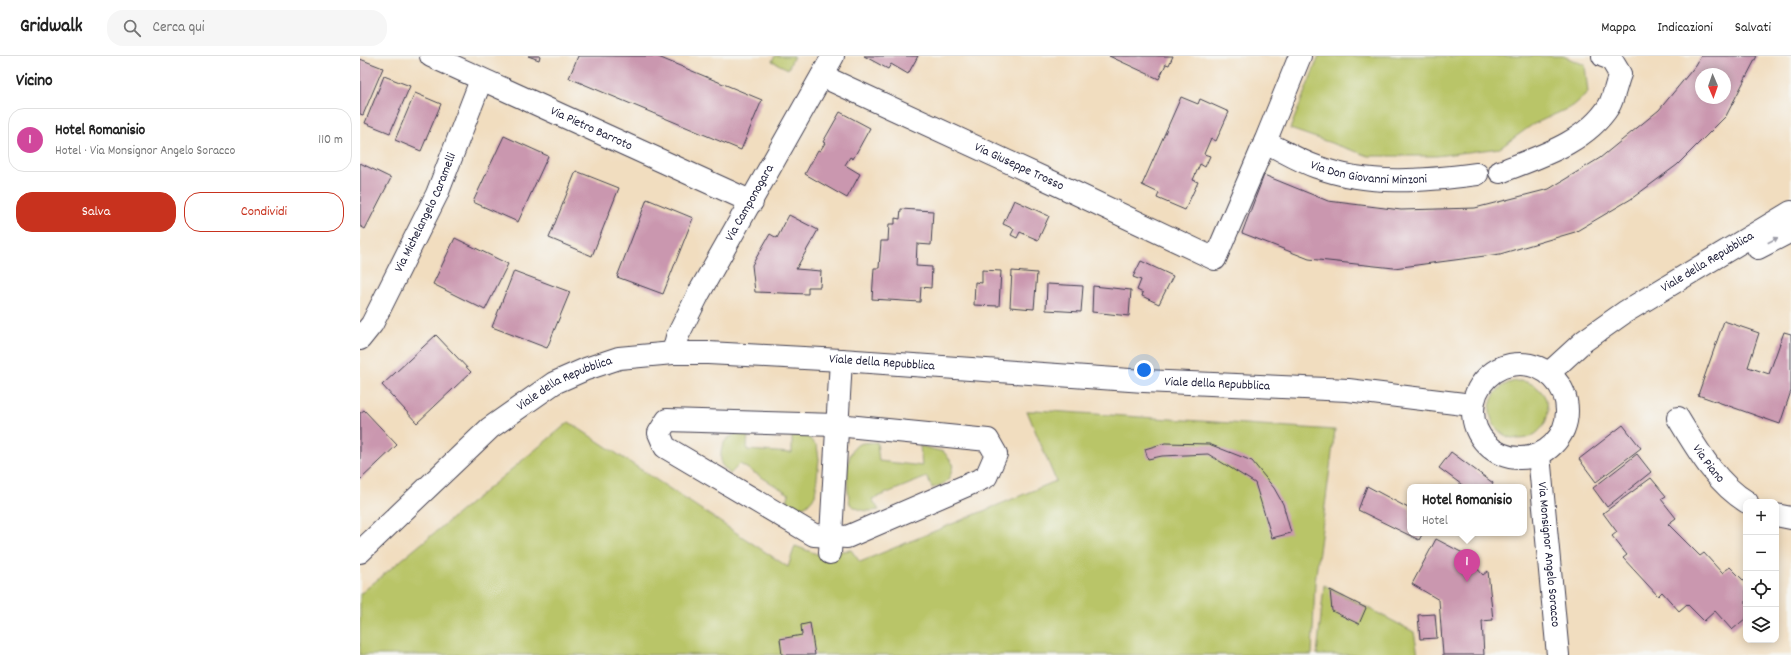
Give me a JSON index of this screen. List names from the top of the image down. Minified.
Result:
{"streets":{"street":["Via Pietro Barroto","Via Giuseppe Trosso","Via Don Giovanni Minzoni","Via Camponogara","Via Michelangelo Caramelli","Viale della Repubblica","Via Piano","Via Monsignor Angelo Soracco"]},"crossings":[["Via Pietro Barroto","Via Camponogara"],["Via Pietro Barroto","Via Michelangelo Caramelli"],["Via Giuseppe Trosso","Via Don Giovanni Minzoni"],["Via Giuseppe Trosso","Via Camponogara"],["Via Camponogara","Viale della Repubblica"],["Viale della Repubblica","Via Monsignor Angelo Soracco"]],"north":"bottom","page":{"header":"Gridwalk","search":"Cerca qui","nav":["Mappa","Indicazioni","Salvati"],"heading":"Vicino","list":[{"mark":"1","name":"Hotel Romanisio","note":"Hotel · Via Monsignor Angelo Soracco","value":"110 m"}],"buttons":["Salva","Condividi"],"popup":["Hotel Romanisio","Hotel"],"map_buttons":["+","−"],"pins":"1"}}
